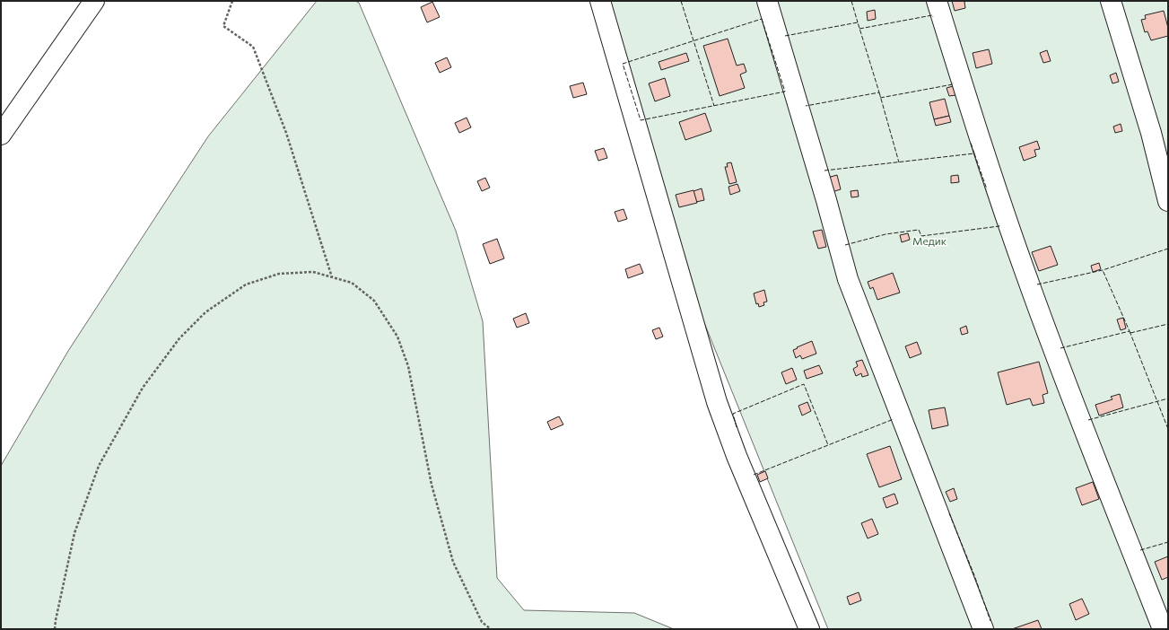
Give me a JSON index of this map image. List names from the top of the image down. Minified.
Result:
{"parks":["Медик"]}
